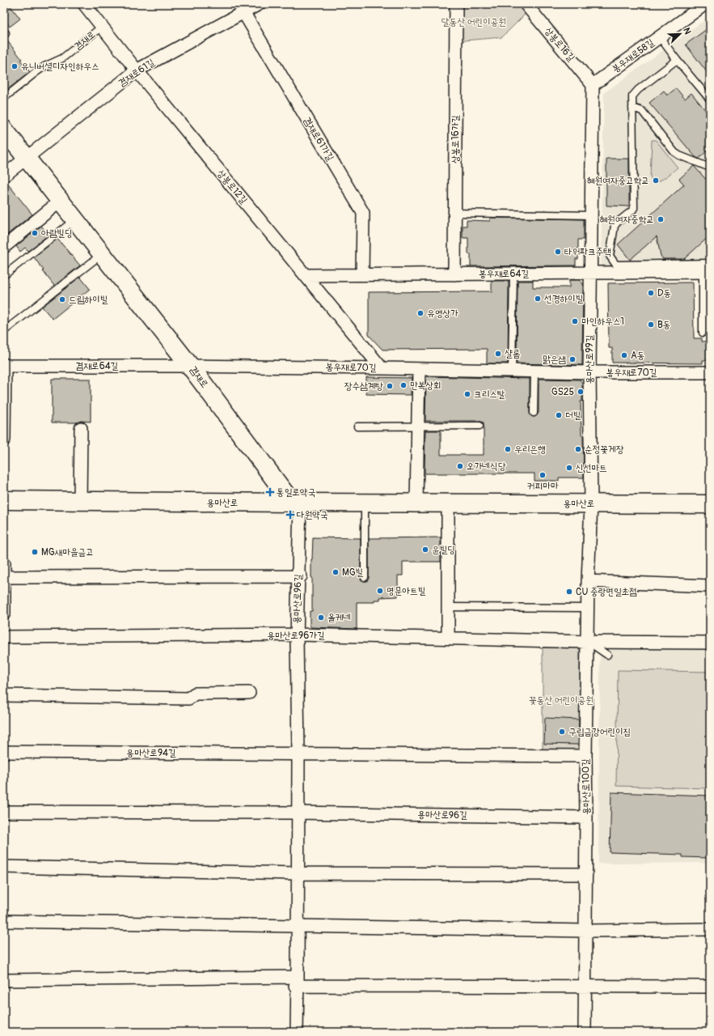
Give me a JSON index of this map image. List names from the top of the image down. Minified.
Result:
{"streets":{"main road":["겸재로","용마산로"],"street":["상봉로16길","봉우재로58길","겸재로61길","겸재로61가길","상봉로16가길","상봉로12길","봉우재로64길","용마산로99길","겸재로64길","봉우재로70길","용마산로96길","용마산로96가길","용마산로94길","용마산로100길"]},"crossings":[["겸재로","겸재로61길"],["겸재로","상봉로12길"],["겸재로","겸재로64길"],["겸재로","봉우재로70길"],["겸재로","용마산로"],["겸재로","용마산로96길"],["상봉로16길","봉우재로58길"],["상봉로16길","용마산로99길"],["봉우재로58길","용마산로99길"],["겸재로61길","겸재로61가길"],["겸재로61길","상봉로12길"],["겸재로61가길","봉우재로64길"],["상봉로16가길","봉우재로64길"],["상봉로12길","봉우재로64길"],["상봉로12길","봉우재로70길"],["봉우재로64길","용마산로99길"],["용마산로99길","봉우재로70길"],["용마산로99길","용마산로"],["용마산로99길","용마산로100길"],["겸재로64길","봉우재로70길"],["용마산로","용마산로96길"],["용마산로","용마산로100길"],["용마산로96길","용마산로96가길"],["용마산로96길","용마산로94길"],["용마산로96길","용마산로100길"],["용마산로96가길","용마산로100길"]],"parks":["달동산 어린이공원","꽃동산 어린이공원"],"places":{"other":["유니버셜디자인하우스","혜원여자중고학교","혜원여자중학교","아람빌딩","타워파크주택","D동","선경하이빌","드림하이빌","유영상가","마인하우스1","B동","샬롬","A동","맑은샘","만복상회","장수삼계탕","GS25","크리스탈","더빌","우리은행","순정꽃게장","오가네식당","신선마트","커피마마","윤빌딩","MG새마을금고","MG빌","명문아트빌","CU 중랑면일초점","올케네","구립금강어린이집"],"health":["통일로약국","다원약국"]},"north":"top right"}
